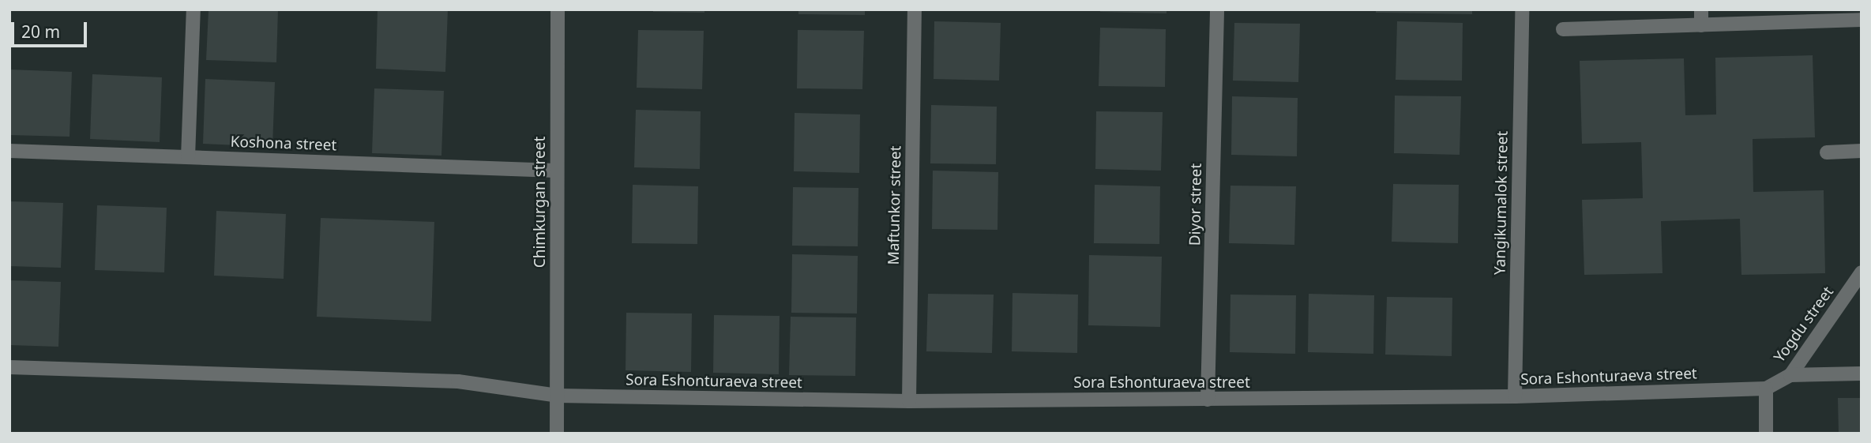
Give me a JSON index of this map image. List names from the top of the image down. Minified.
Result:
{"streets":{"street":["Koshona street","Chimkurgan street","Yangikumalok street","Diyor street","Maftunkor street","Yogdu street","Sora Eshonturaeva street"]},"crossings":[["Koshona street","Chimkurgan street"],["Chimkurgan street","Sora Eshonturaeva street"],["Yangikumalok street","Sora Eshonturaeva street"],["Diyor street","Sora Eshonturaeva street"],["Maftunkor street","Sora Eshonturaeva street"],["Yogdu street","Sora Eshonturaeva street"]],"scale_bar":"20 m"}
